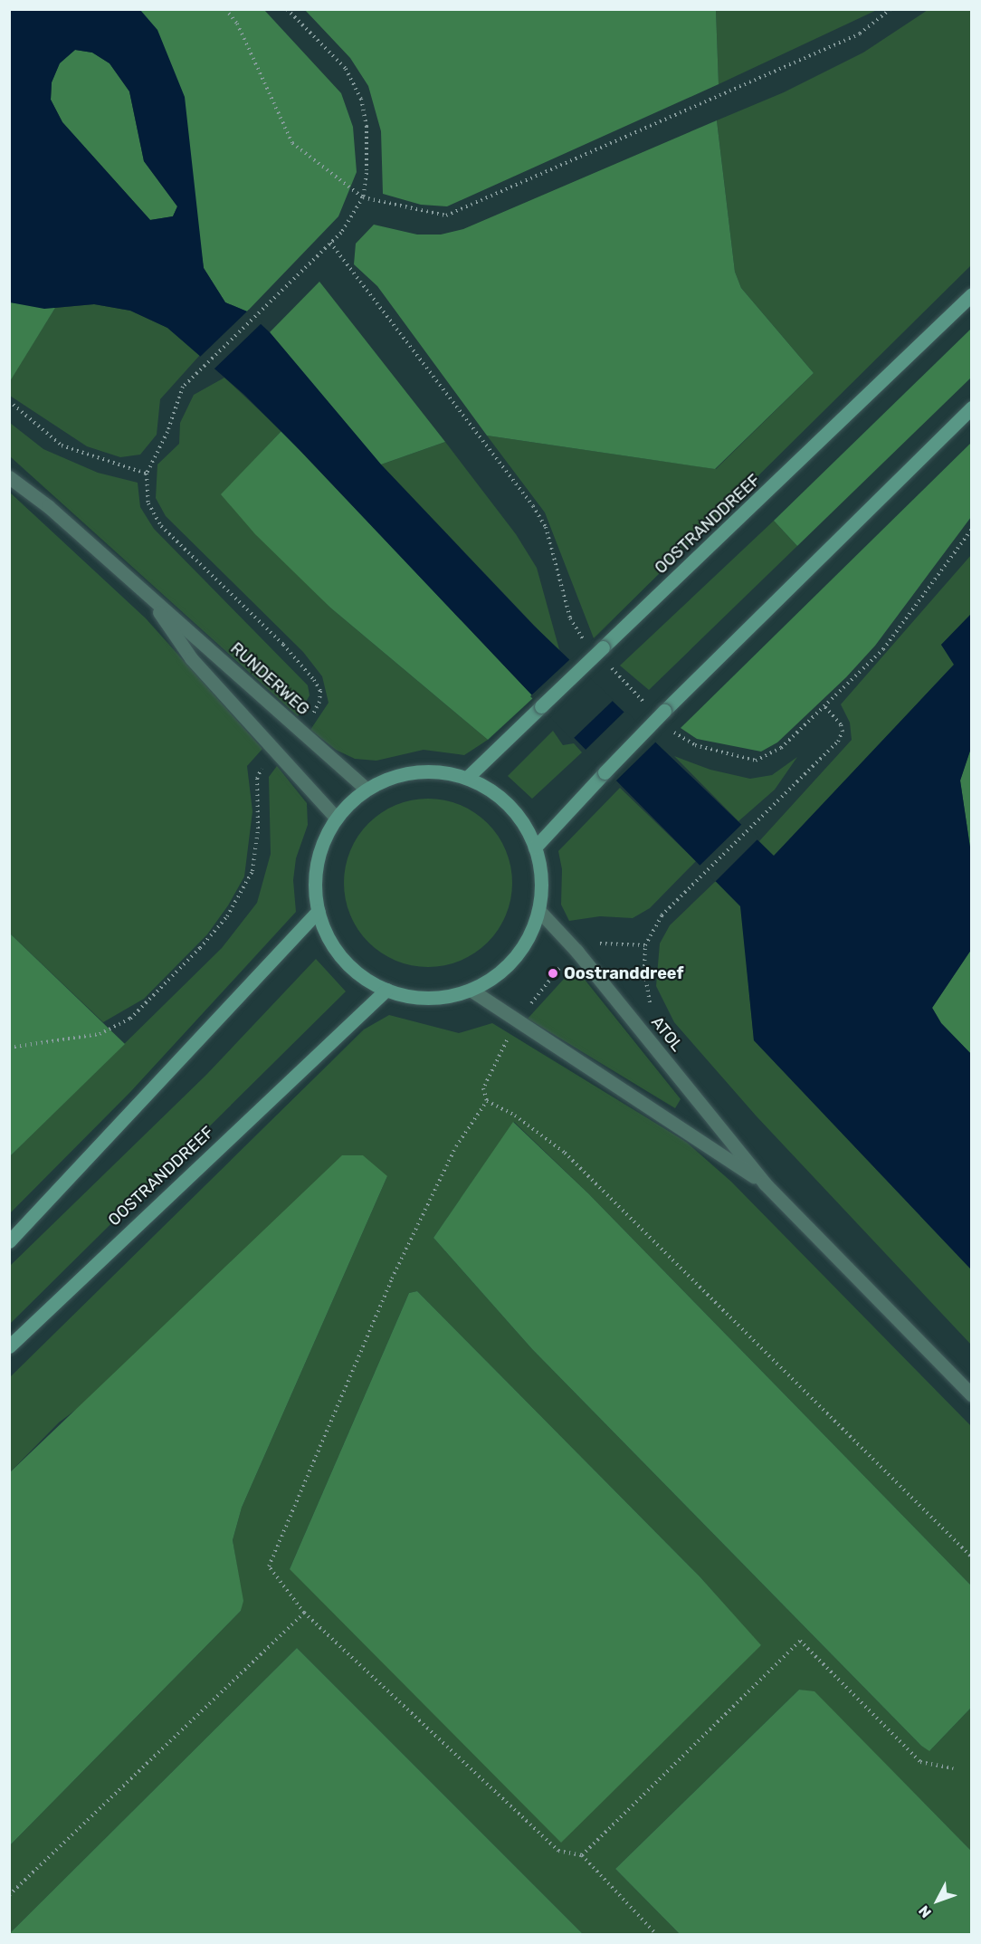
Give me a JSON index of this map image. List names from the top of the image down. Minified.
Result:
{"streets":{"main road":["OOSTRANDDREEF"],"street":["RUNDERWEG","ATOL"]},"places":["Oostranddreef"],"north":"bottom left"}
